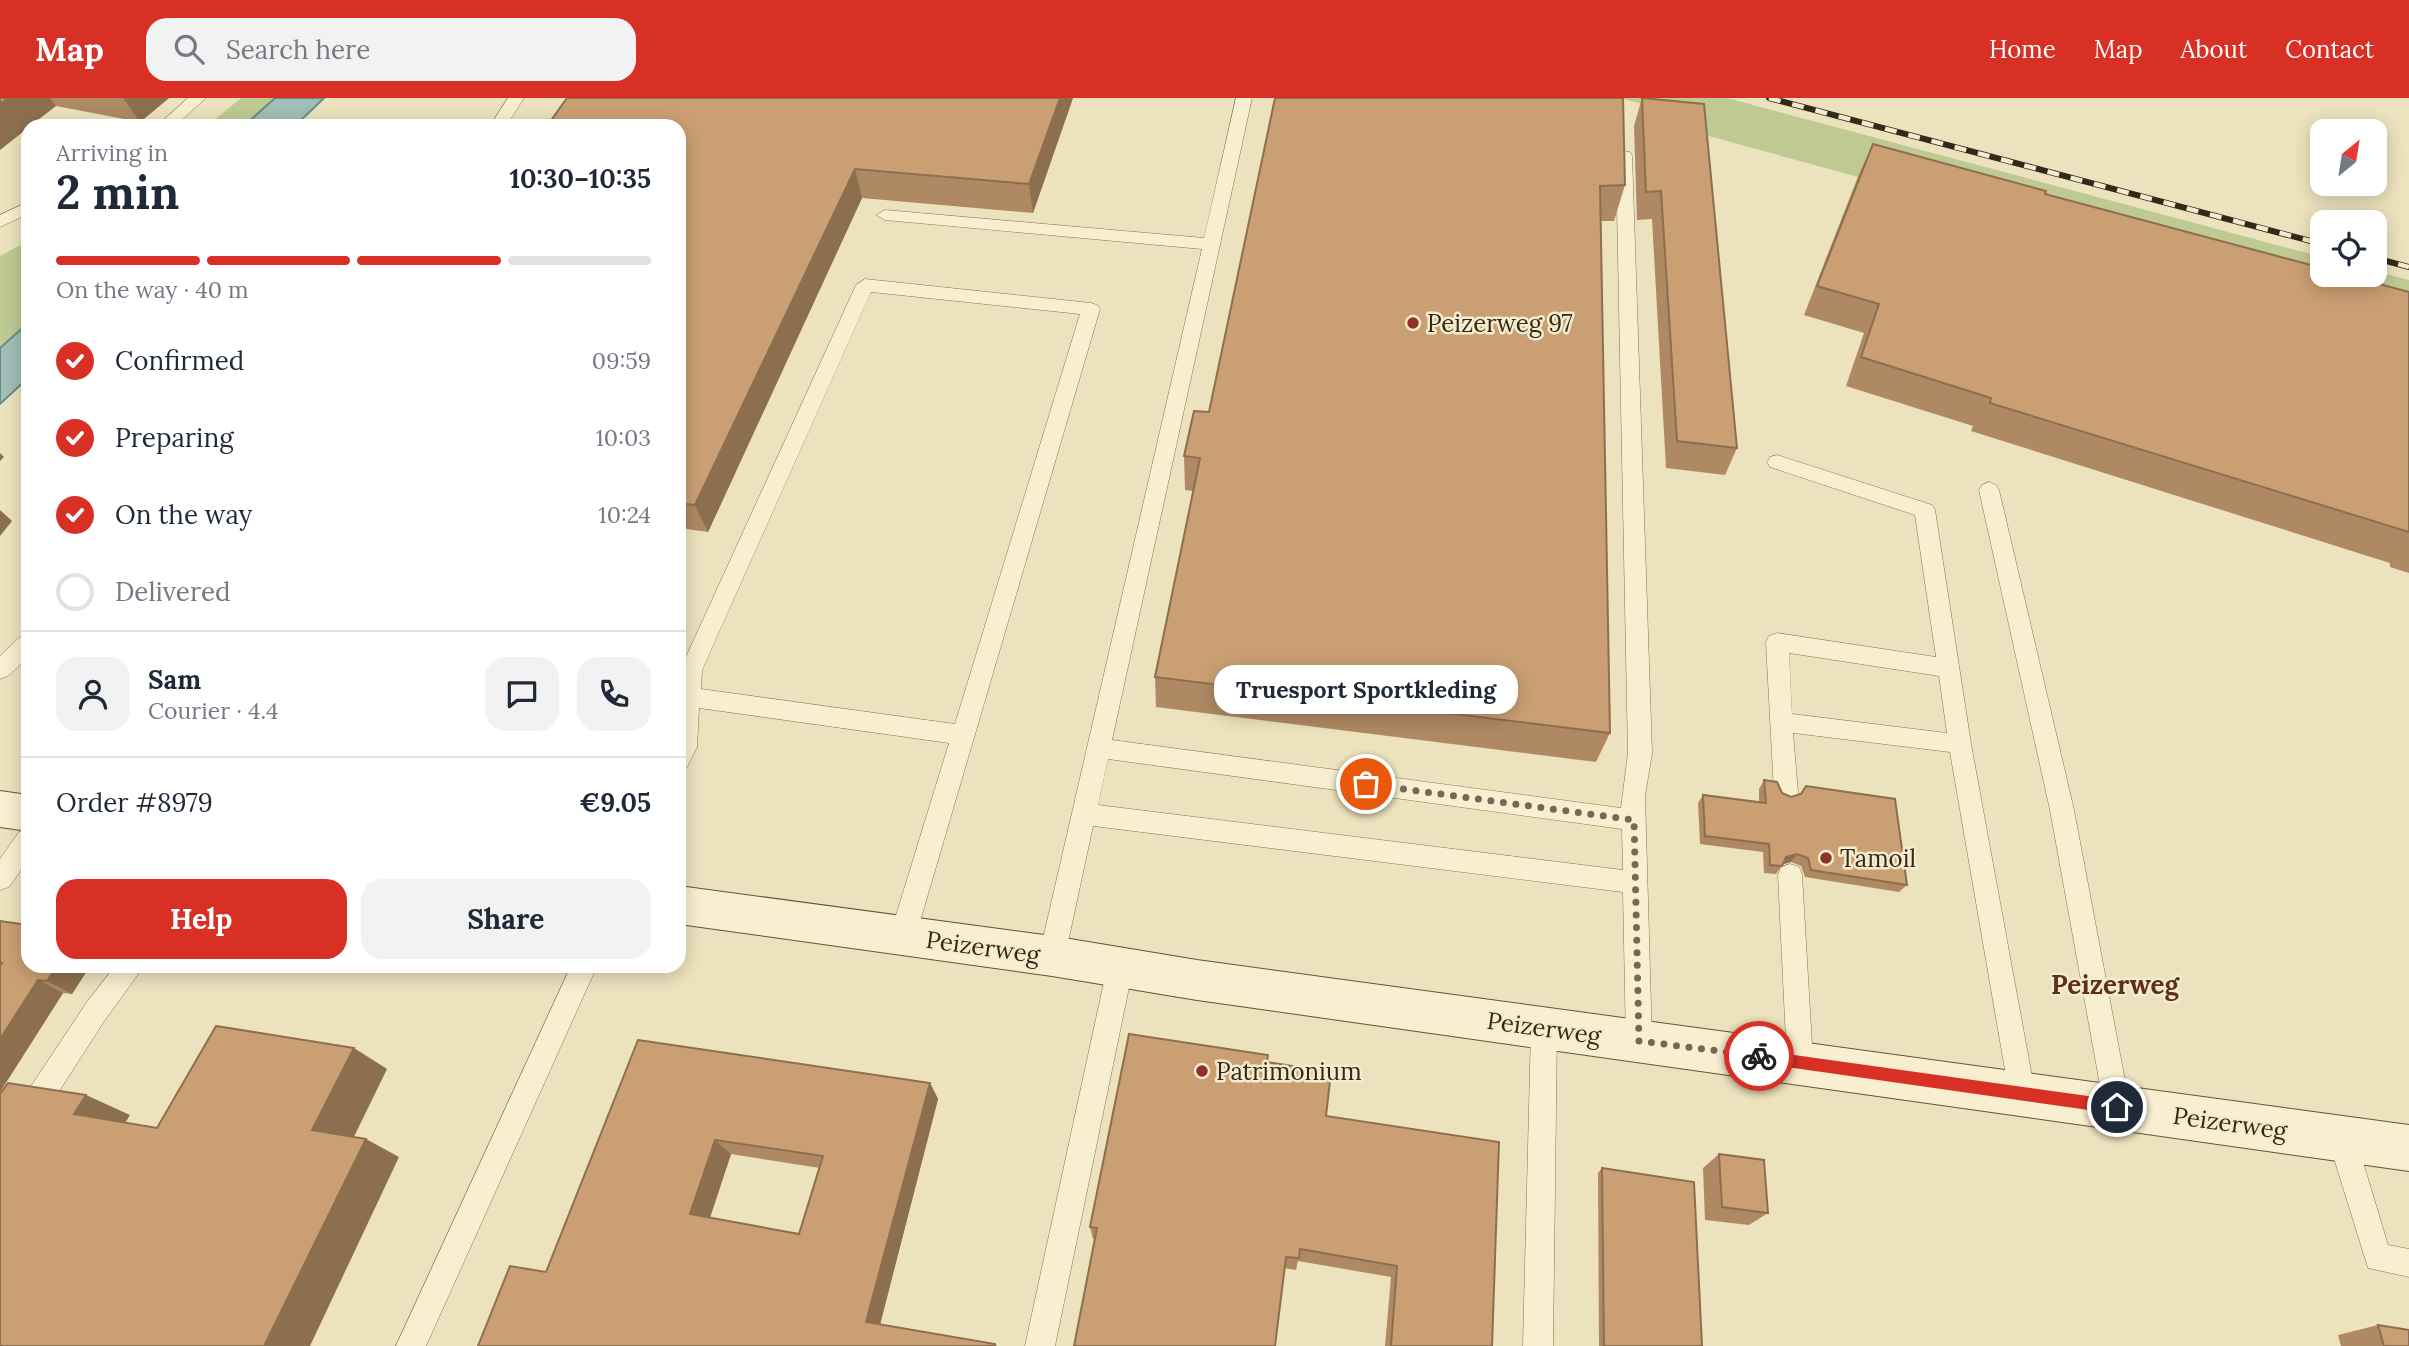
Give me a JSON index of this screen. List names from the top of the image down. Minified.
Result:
{"streets":{"street":["Peizerweg"]},"districts":["Peizerweg"],"places":["Peizerweg 97","Truesport Sportkleding","Tamoil","Patrimonium"],"north":"top right","page":{"header":"Map","search":"Search here","nav":["Home","Map","About","Contact"],"heading":["2 min","Arriving in","10:30–10:35"],"panel":["Sam","Courier · 4.4","Order #8979","€9.05"],"bar":"On the way · 40 m","list":[["Confirmed","09:59"],["Preparing","10:03"],["On the way","10:24"],"Delivered"],"bubble":"Truesport Sportkleding","buttons":["Help","Share"]}}
